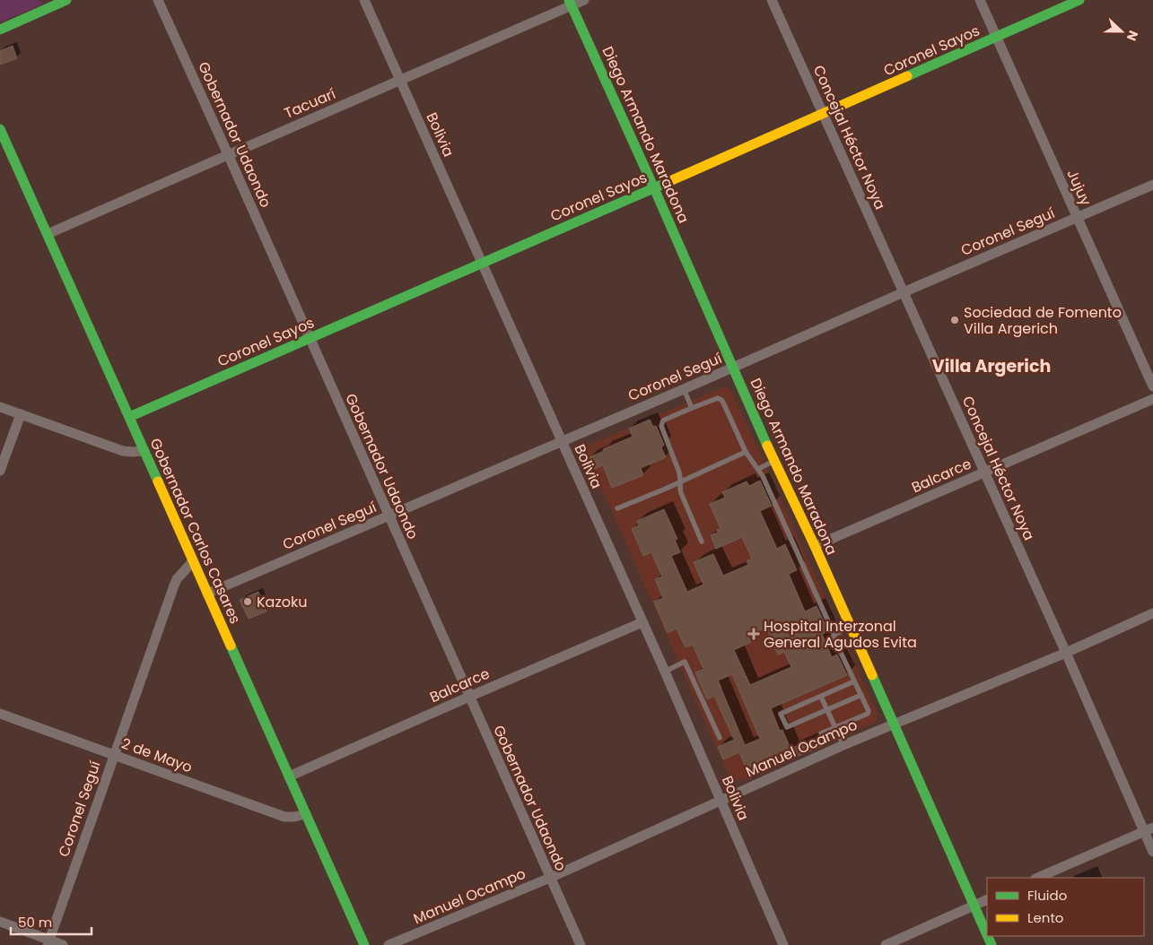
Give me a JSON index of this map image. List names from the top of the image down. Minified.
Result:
{"streets":{"street":["Coronel Sayos","Tacuarí","Gobernador Udaondo","Bolivia","Diego Armando Maradona","Concejal Héctor Noya","Jujuy","Coronel Seguí","Balcarce","Gobernador Carlos Casares","Manuel Ocampo","2 de Mayo"]},"crossings":[["Coronel Sayos","Gobernador Udaondo"],["Coronel Sayos","Bolivia"],["Coronel Sayos","Diego Armando Maradona"],["Coronel Sayos","Concejal Héctor Noya"],["Coronel Sayos","Jujuy"],["Coronel Sayos","Gobernador Carlos Casares"],["Tacuarí","Gobernador Udaondo"],["Tacuarí","Bolivia"],["Tacuarí","Diego Armando Maradona"],["Tacuarí","Gobernador Carlos Casares"],["Gobernador Udaondo","Coronel Seguí"],["Gobernador Udaondo","Balcarce"],["Gobernador Udaondo","Manuel Ocampo"],["Bolivia","Coronel Seguí"],["Bolivia","Balcarce"],["Bolivia","Manuel Ocampo"],["Diego Armando Maradona","Coronel Seguí"],["Diego Armando Maradona","Balcarce"],["Diego Armando Maradona","Manuel Ocampo"],["Concejal Héctor Noya","Coronel Seguí"],["Concejal Héctor Noya","Balcarce"],["Concejal Héctor Noya","Manuel Ocampo"],["Jujuy","Coronel Seguí"],["Coronel Seguí","Gobernador Carlos Casares"],["Coronel Seguí","2 de Mayo"],["Balcarce","Gobernador Carlos Casares"],["Gobernador Carlos Casares","2 de Mayo"]],"districts":["Villa Argerich"],"places":{"other":["Sociedad de Fomento Villa Argerich","Kazoku"],"health":["Hospital Interzonal General Agudos Evita"]},"legend":["Fluido","Lento"],"scale_bar":"50 m","north":"right"}
